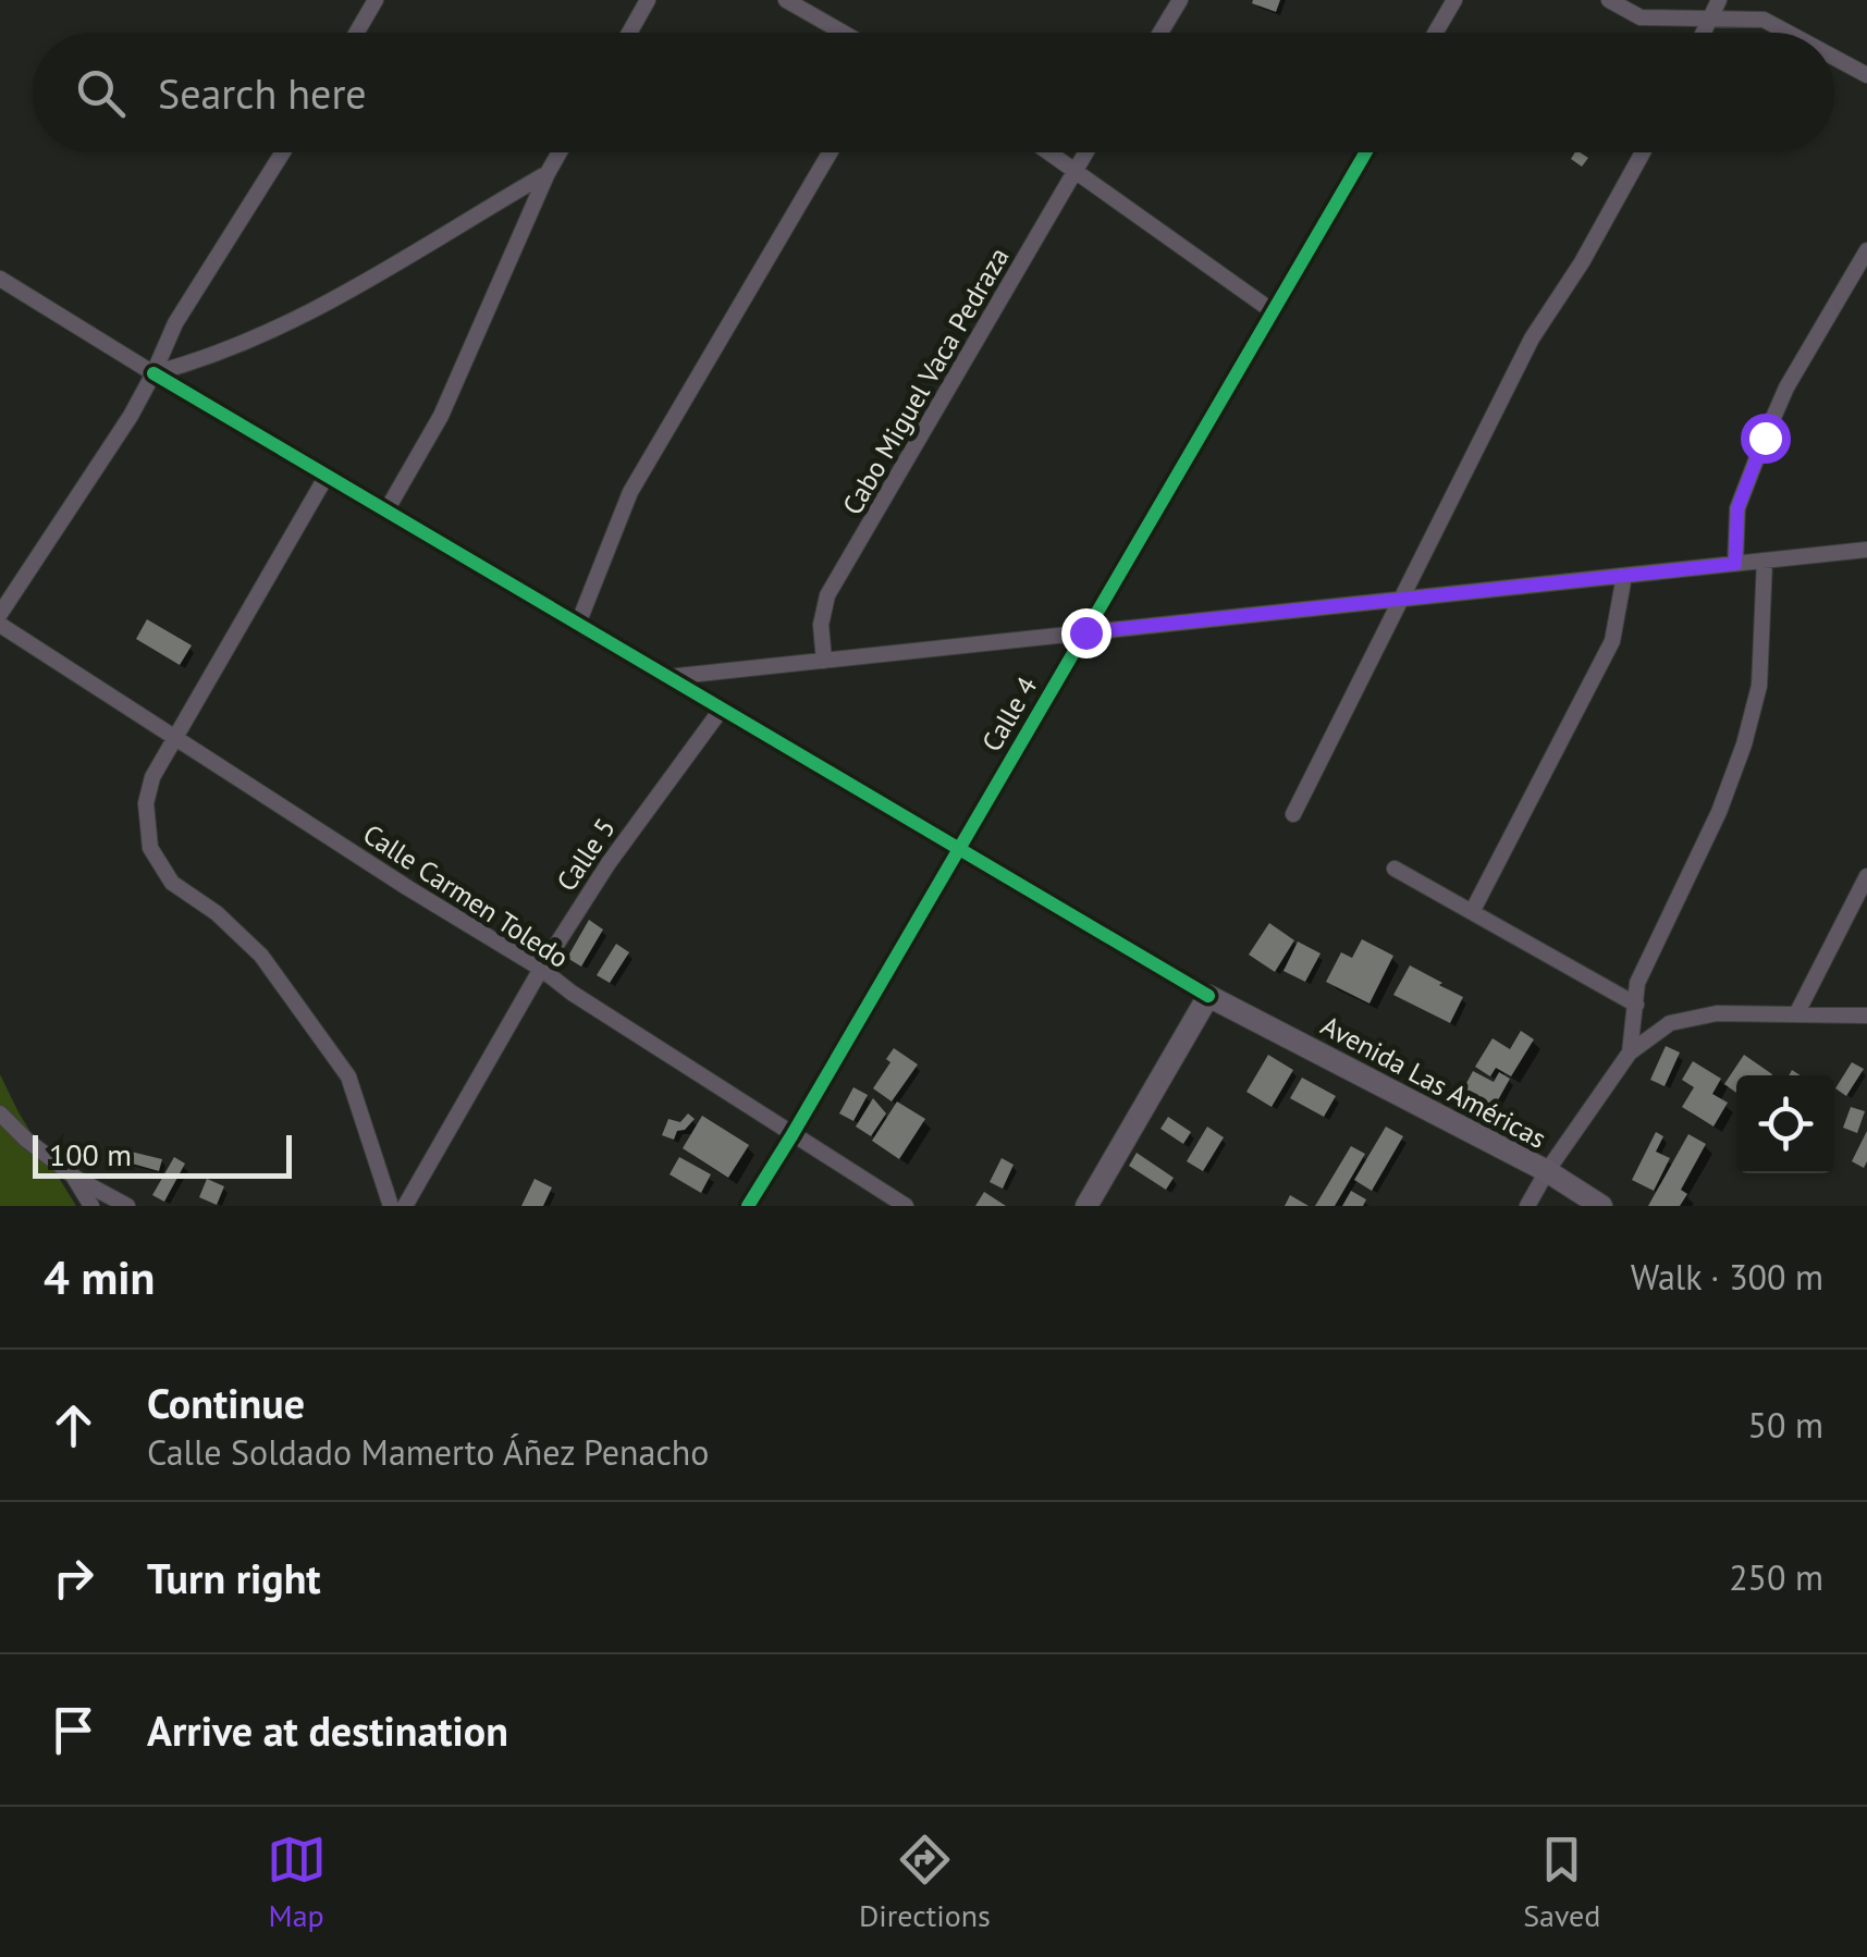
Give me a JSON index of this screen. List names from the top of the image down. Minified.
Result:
{"streets":{"main road":["Avenida Las Américas"],"street":["Cabo Miguel Vaca Pedraza","Calle 4","Calle 5","Calle Carmen Toledo"]},"crossings":[["Calle 4","Calle Carmen Toledo"],["Calle 5","Calle Carmen Toledo"]],"scale_bar":"100 m","page":{"search":"Search here","scale":"100 m","heading":["4 min","Walk · 300 m"],"list":[["Continue","Calle Soldado Mamerto Áñez Penacho","50 m"],["Turn right","250 m"],"Arrive at destination"],"nav":["Map","Directions","Saved"]}}
